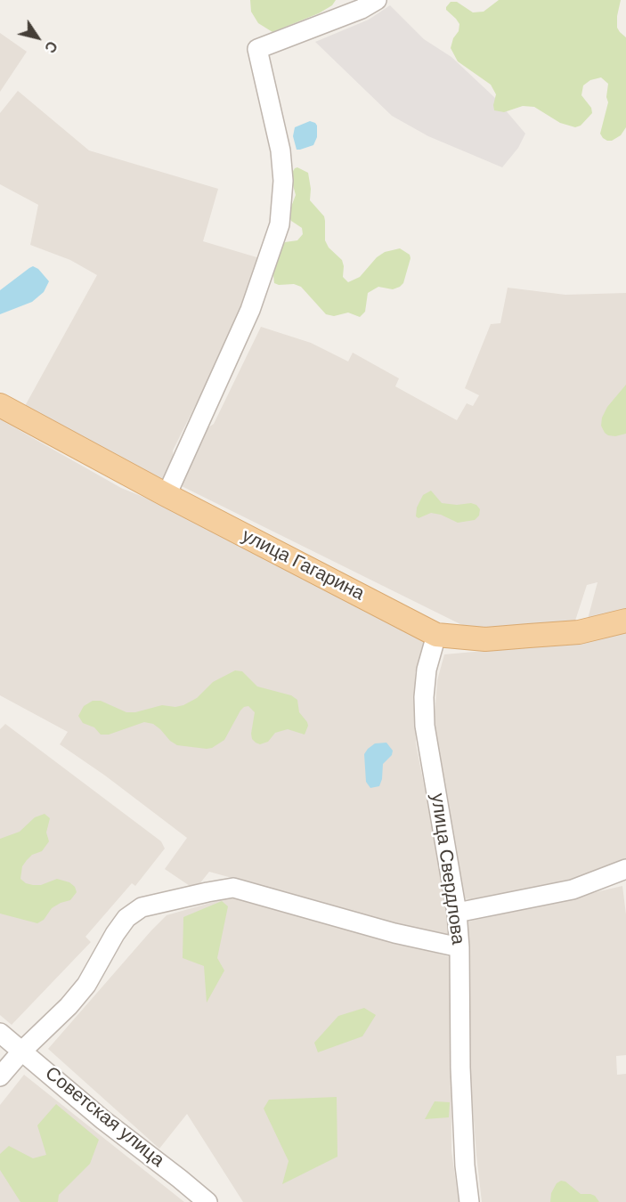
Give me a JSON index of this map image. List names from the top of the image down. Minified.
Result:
{"streets":{"main road":["улица Гагарина"],"street":["улица Свердлова","Советская улица"]},"crossings":[["улица Гагарина","улица Свердлова"]],"north":"bottom right"}
